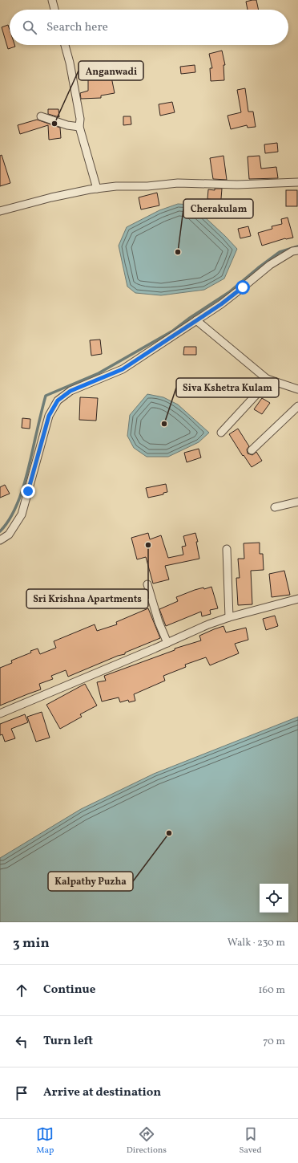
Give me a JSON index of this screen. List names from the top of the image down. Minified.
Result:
{"places":["Anganwadi","Cherakulam","Siva Kshetra Kulam","Sri Krishna Apartments","Kalpathy Puzha"],"page":{"search":"Search here","heading":["3 min","Walk · 230 m"],"list":[["Continue","160 m"],["Turn left","70 m"],"Arrive at destination"],"nav":["Map","Directions","Saved"]}}
